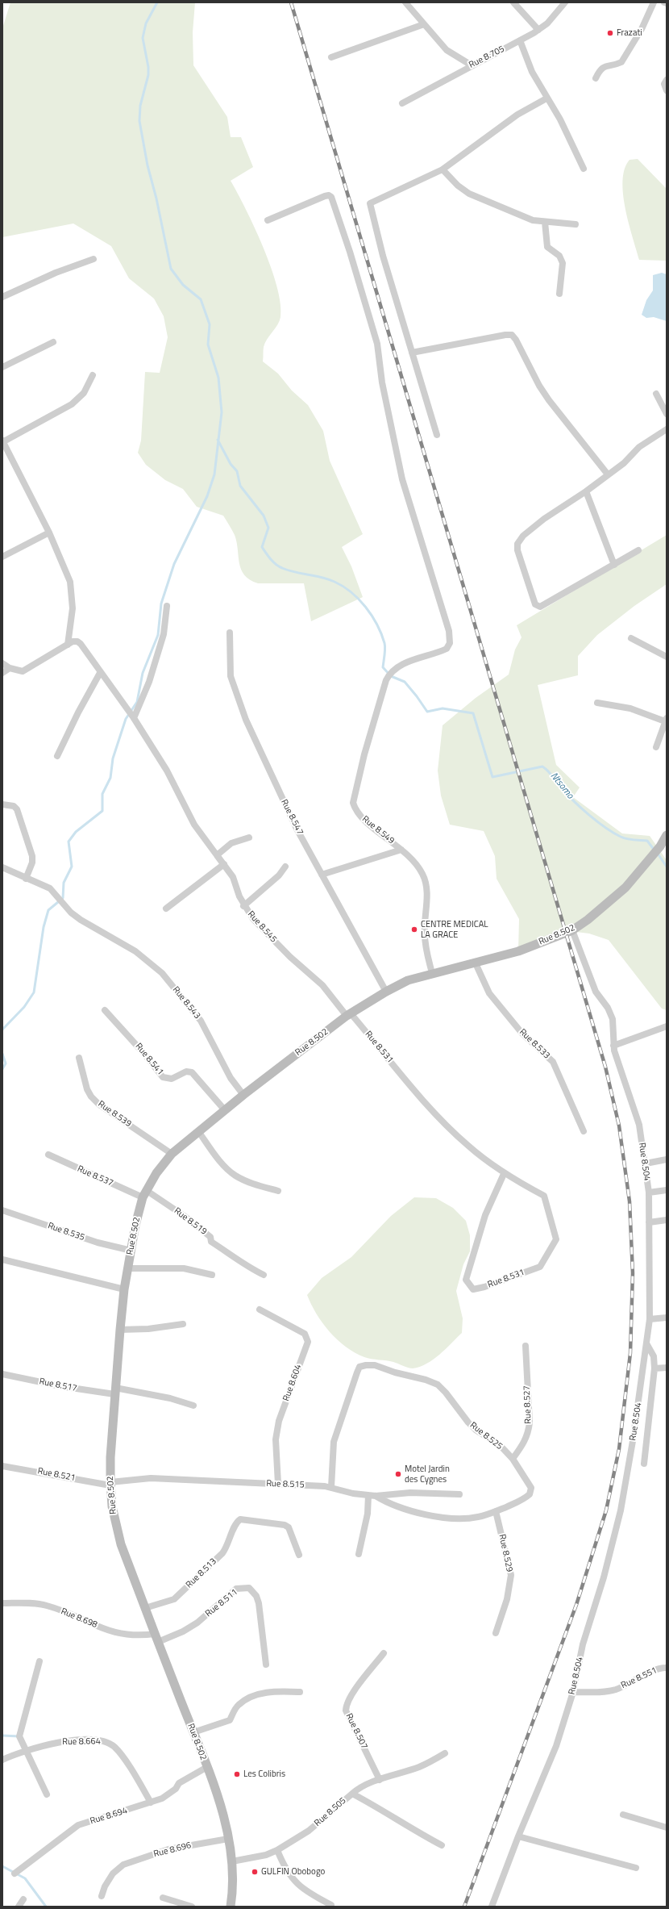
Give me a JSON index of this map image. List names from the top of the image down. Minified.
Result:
{"streets":{"main road":["Rue 8.502"],"street":["Rue 8.705","Rue 8.547","Rue 8.549","Rue 8.545","Rue 8.543","Rue 8.533","Rue 8.531","Rue 8.541","Rue 8.539","Rue 8.504","Rue 8.537","Rue 8.519","Rue 8.535","Rue 8.604","Rue 8.517","Rue 8.527","Rue 8.525","Rue 8.521","Rue 8.515","Rue 8.529","Rue 8.513","Rue 8.511","Rue 8.698","Rue 8.551","Rue 8.507","Rue 8.664","Rue 8.505","Rue 8.694","Rue 8.696"]},"crossings":[["Rue 8.547","Rue 8.502"],["Rue 8.549","Rue 8.502"],["Rue 8.545","Rue 8.502"],["Rue 8.545","Rue 8.531"],["Rue 8.502","Rue 8.543"],["Rue 8.502","Rue 8.533"],["Rue 8.502","Rue 8.531"],["Rue 8.502","Rue 8.541"],["Rue 8.502","Rue 8.539"],["Rue 8.502","Rue 8.504"],["Rue 8.502","Rue 8.537"],["Rue 8.502","Rue 8.519"],["Rue 8.502","Rue 8.535"],["Rue 8.502","Rue 8.517"],["Rue 8.502","Rue 8.521"],["Rue 8.502","Rue 8.515"],["Rue 8.502","Rue 8.513"],["Rue 8.502","Rue 8.511"],["Rue 8.502","Rue 8.698"],["Rue 8.502","Rue 8.505"],["Rue 8.502","Rue 8.694"],["Rue 8.502","Rue 8.696"],["Rue 8.504","Rue 8.551"],["Rue 8.537","Rue 8.519"],["Rue 8.604","Rue 8.515"],["Rue 8.527","Rue 8.525"],["Rue 8.525","Rue 8.515"],["Rue 8.525","Rue 8.529"],["Rue 8.521","Rue 8.515"],["Rue 8.511","Rue 8.698"],["Rue 8.664","Rue 8.694"]],"water":["Ntsomo"],"places":["Frazati","CENTRE MEDICAL LA GRACE","Motel Jardin des Cygnes","Les Colibris","GULFIN Obobogo"]}
